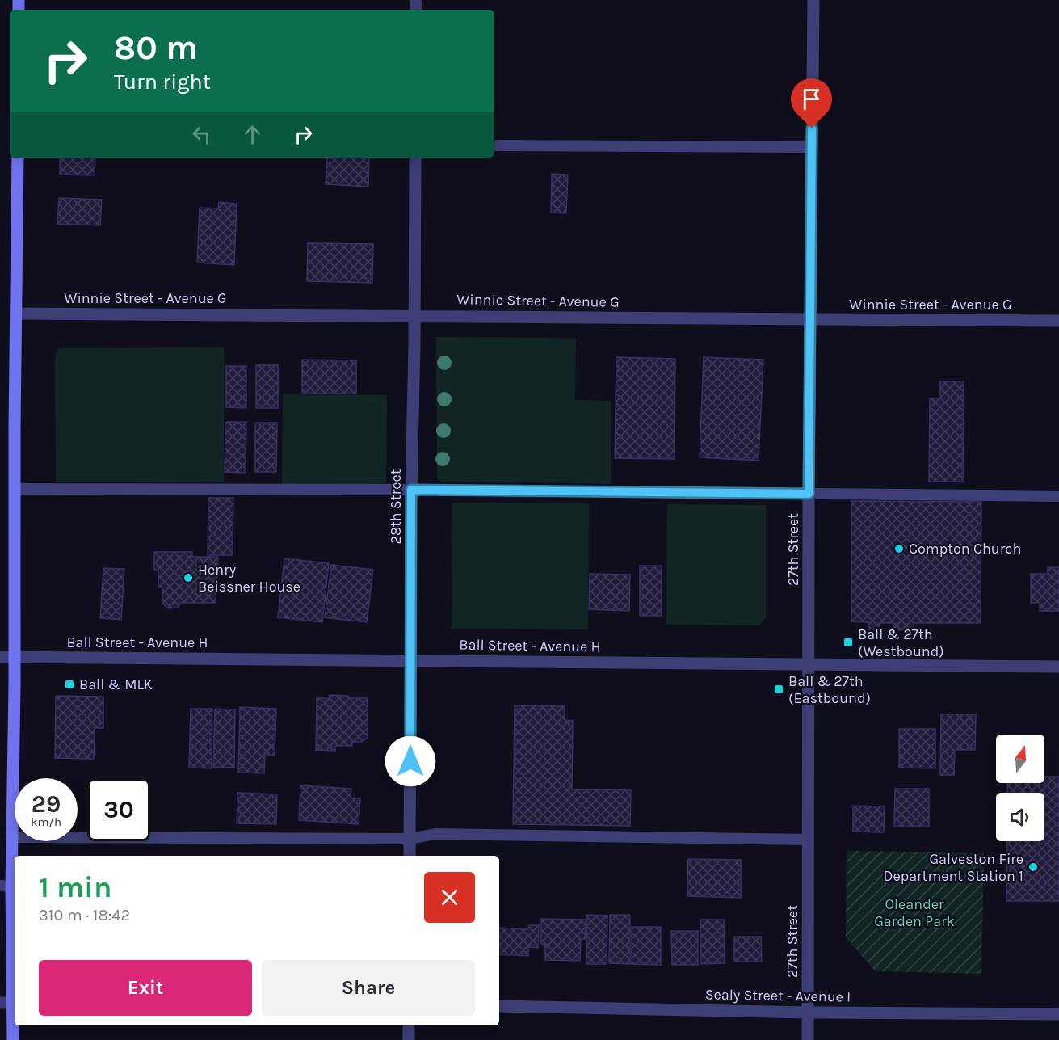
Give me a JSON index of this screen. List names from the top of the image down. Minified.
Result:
{"streets":{"street":["Winnie Street - Avenue G","28th Street","27th Street","Ball Street - Avenue H","Sealy Street - Avenue I"]},"crossings":[["Winnie Street - Avenue G","28th Street"],["Winnie Street - Avenue G","27th Street"],["28th Street","Ball Street - Avenue H"],["27th Street","Ball Street - Avenue H"],["27th Street","Sealy Street - Avenue I"]],"parks":["Oleander Garden Park"],"places":{"other":["Compton Church","Henry Beissner House","Galveston Fire Department Station 1"],"transit":["Ball & 27th (Westbound)","Ball & MLK","Ball & 27th (Eastbound)"]},"north":"top","page":{"turn":["80 m","Turn right"],"speed":"29 km/h","limit":"30","heading":["1 min","310 m · 18:42"],"buttons":["Exit","Share"]}}
